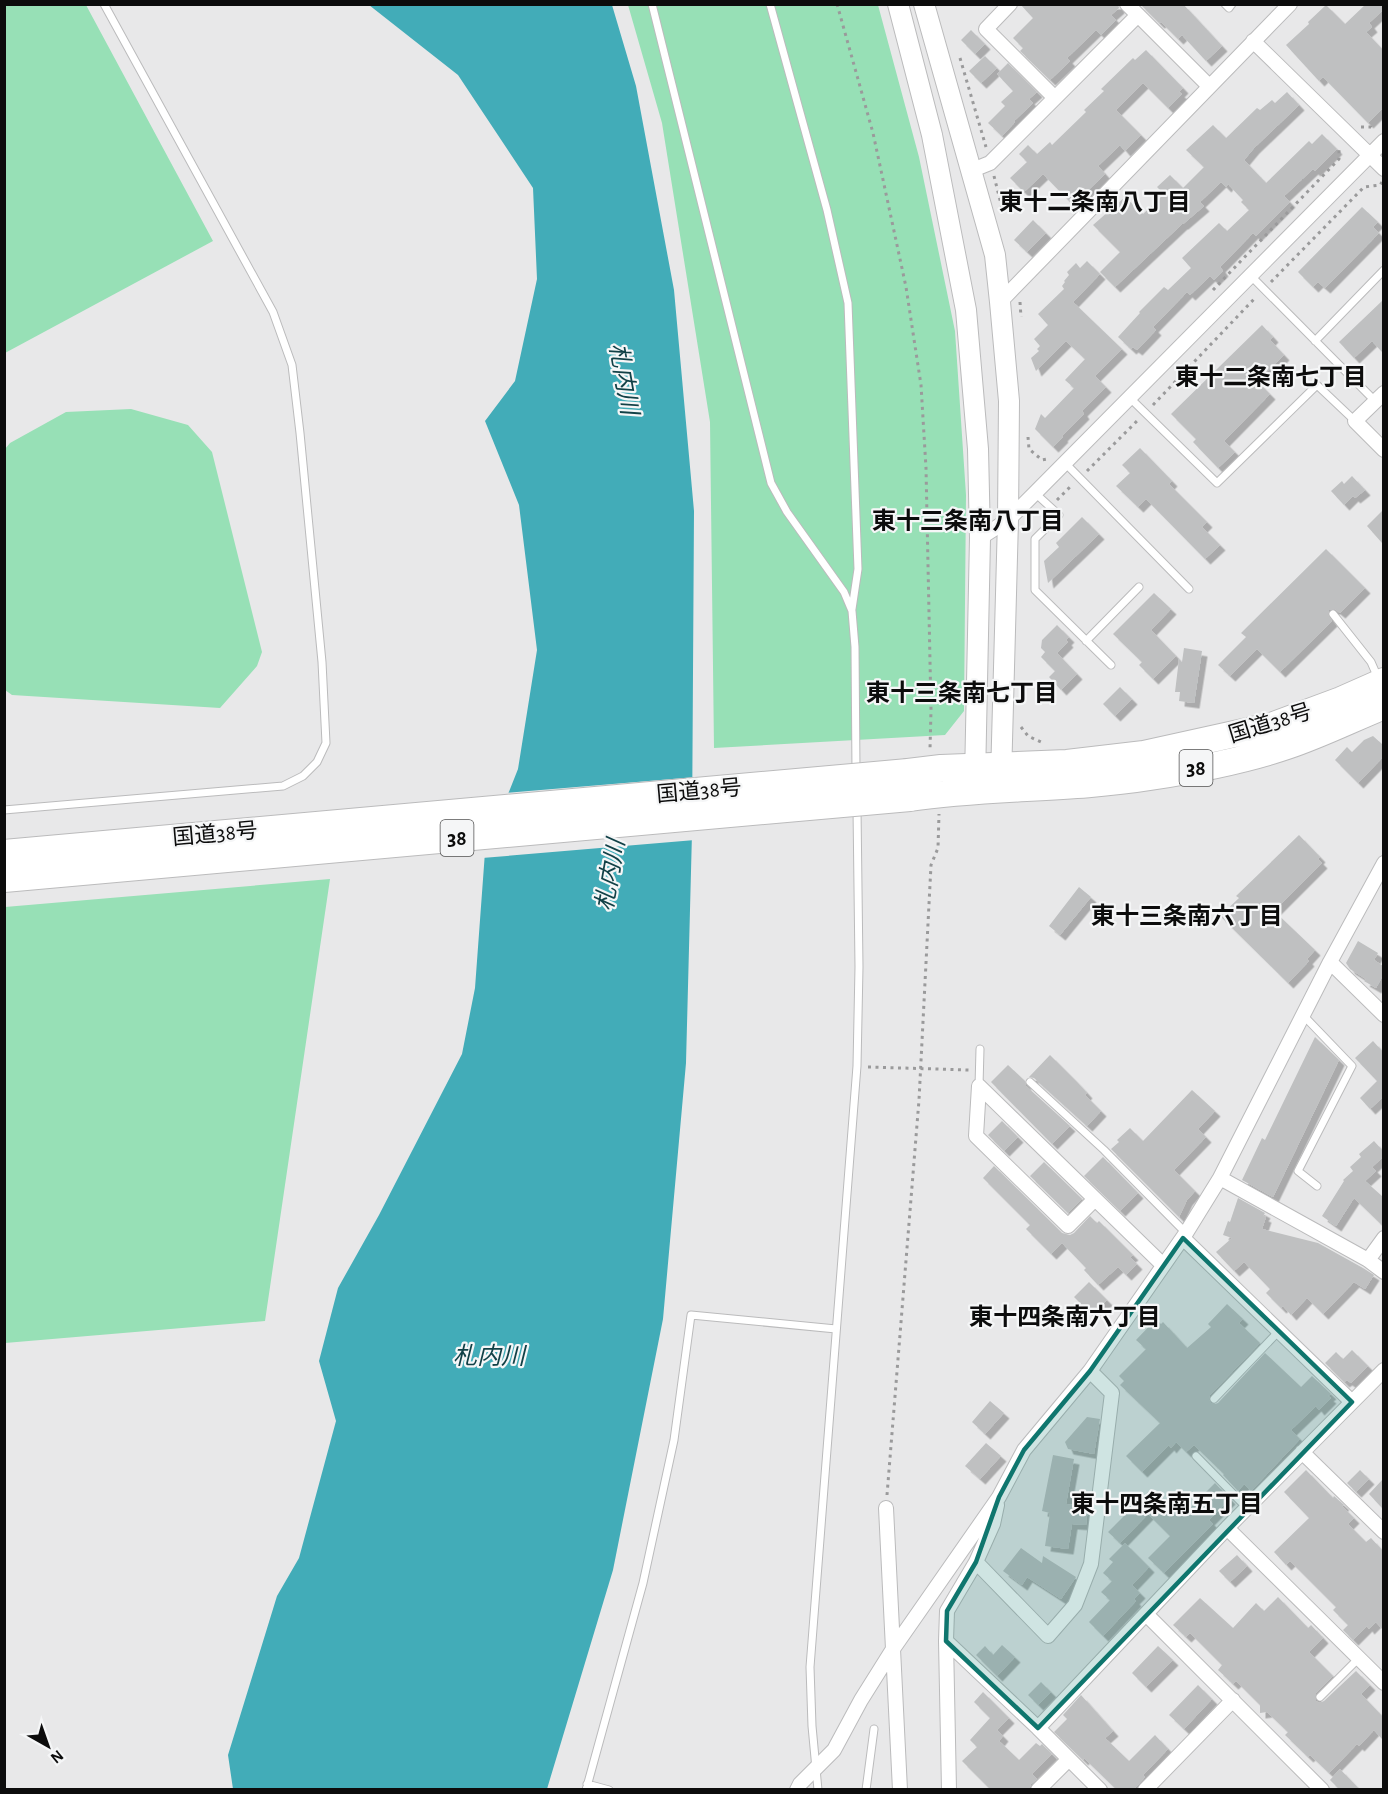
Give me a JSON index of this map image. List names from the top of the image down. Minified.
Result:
{"streets":{"highway":["国道38号","38"]},"districts":["東十二条南八丁目","東十二条南七丁目","東十三条南八丁目","東十三条南七丁目","東十三条南六丁目","東十四条南六丁目","東十四条南五丁目"],"water":["札内川"],"north":"bottom right"}
